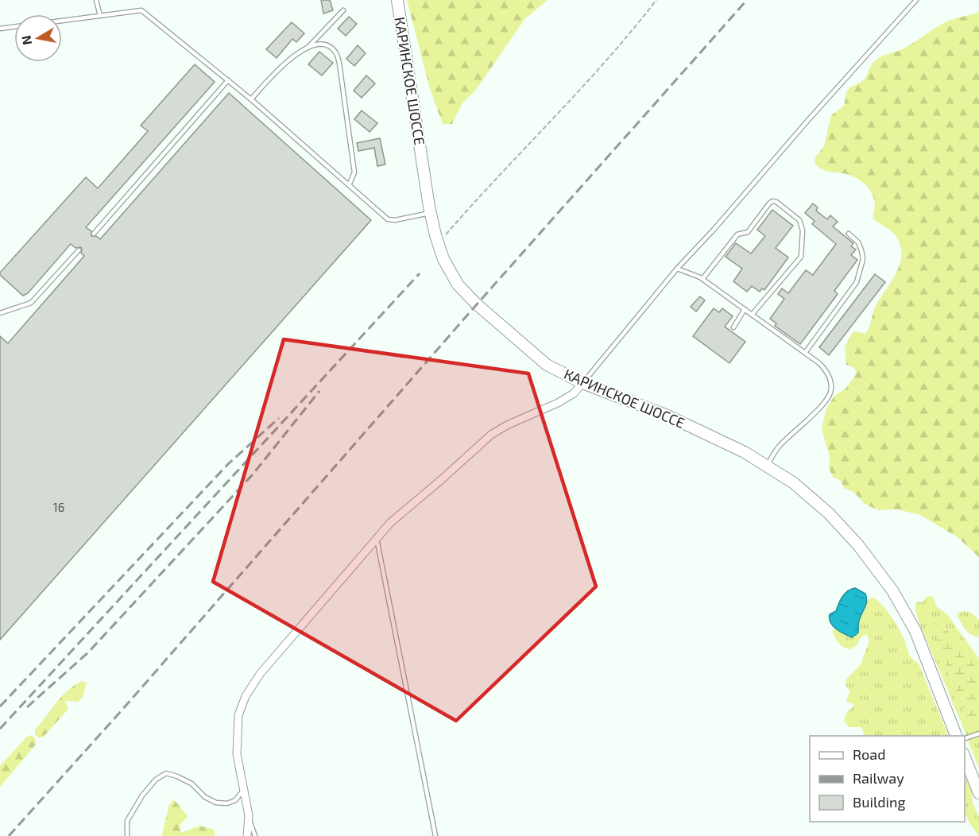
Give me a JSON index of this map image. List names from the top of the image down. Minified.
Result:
{"streets":{"street":["КАРИНСКОЕ ШОССЕ"]},"house_numbers":["16"],"legend":["Road","Railway","Building"],"north":"left"}
